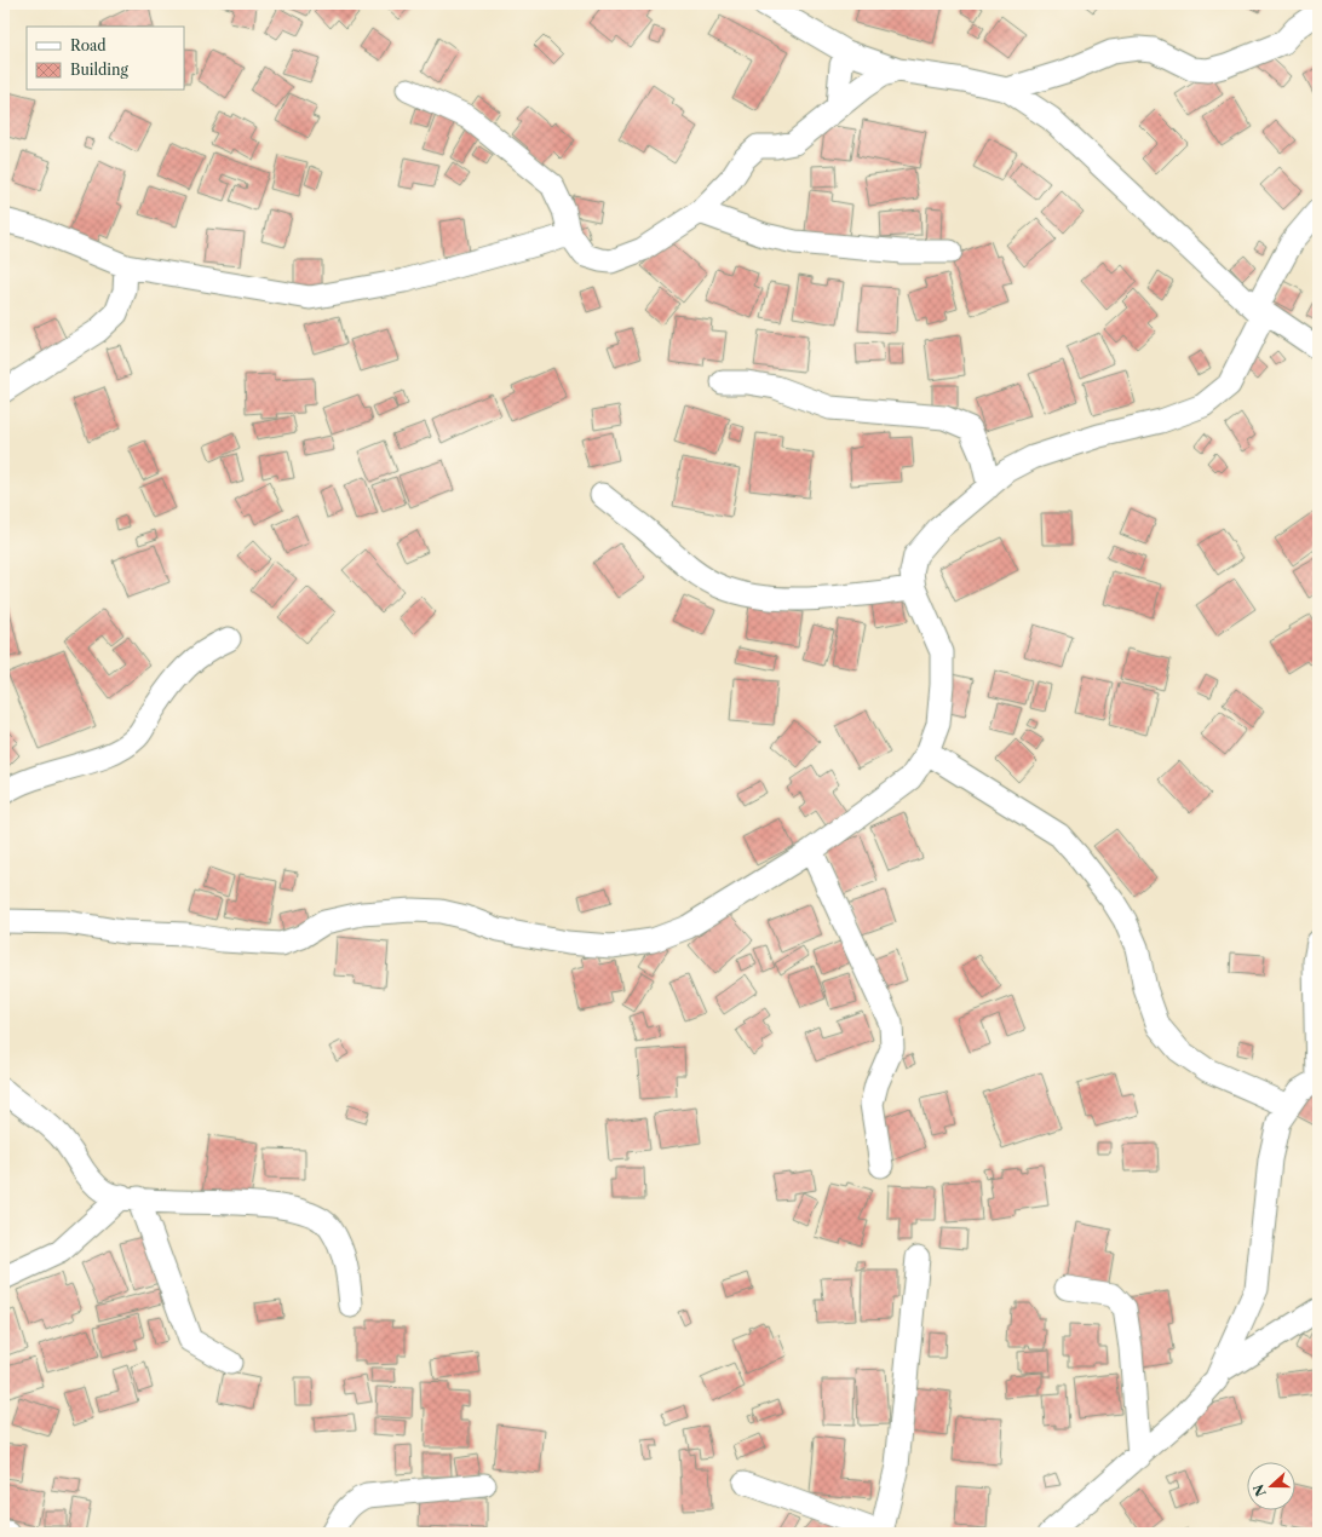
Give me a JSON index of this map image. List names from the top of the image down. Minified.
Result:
{"legend":["Road","Building"],"north":"left"}
